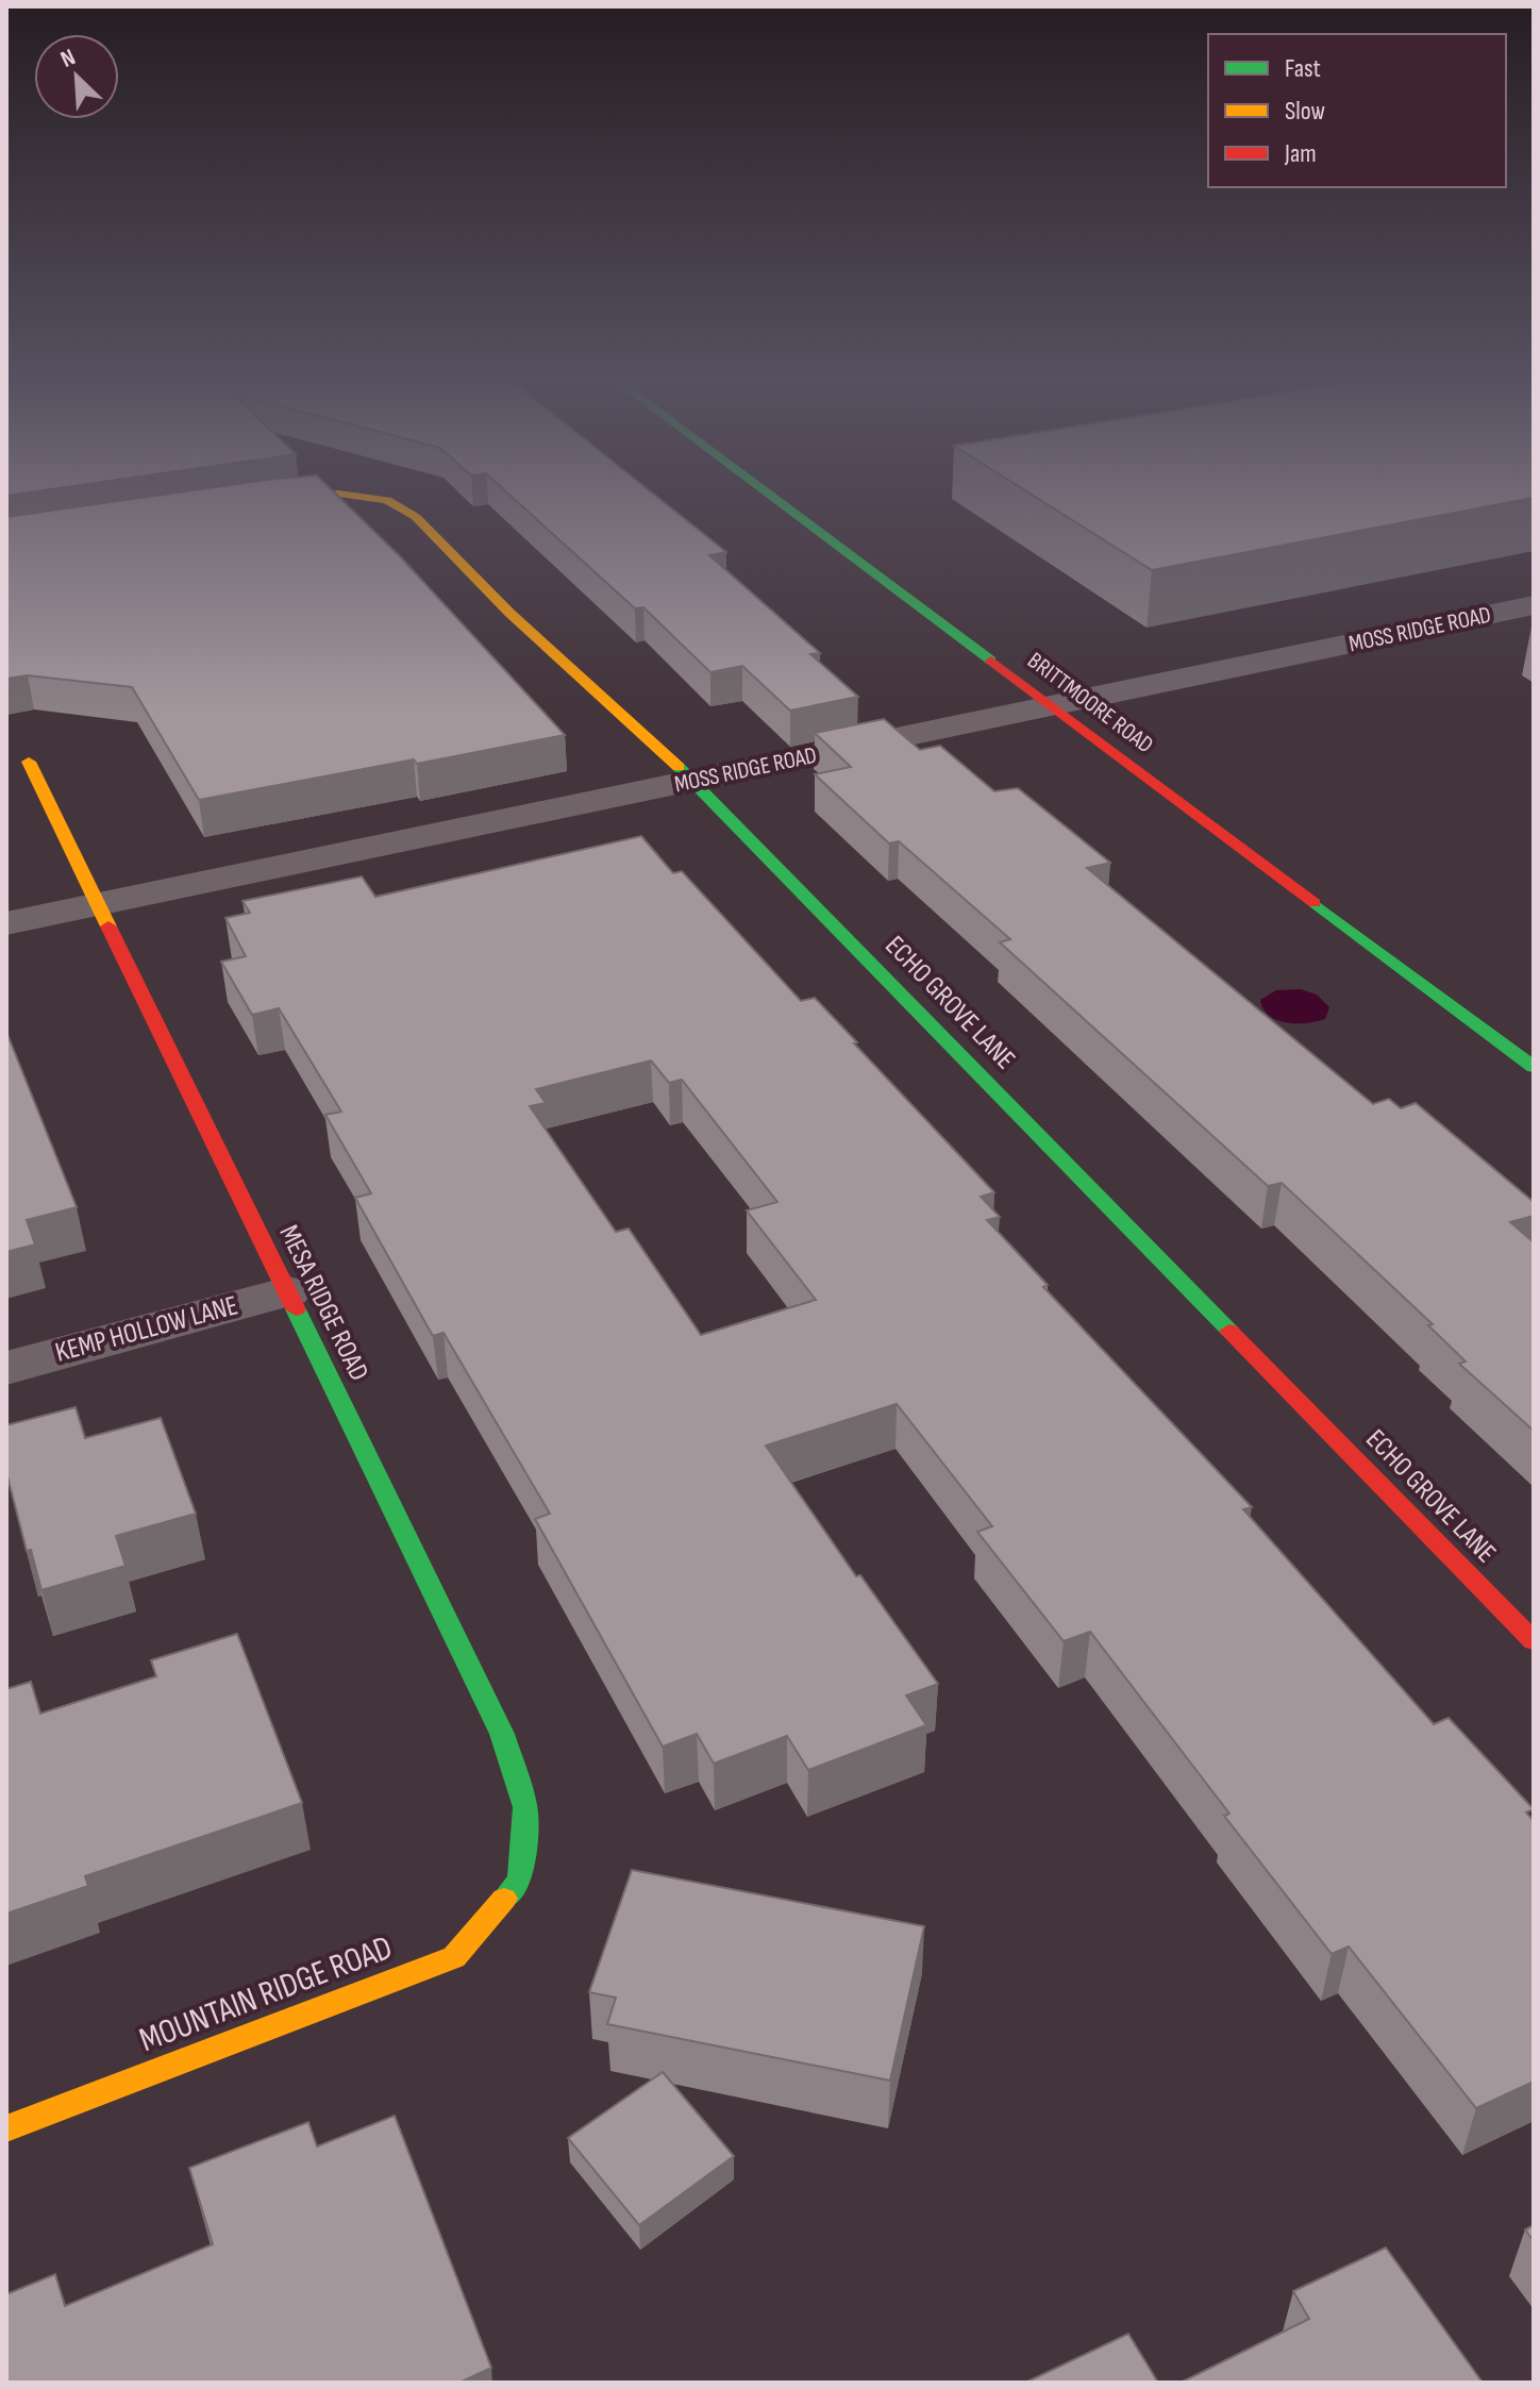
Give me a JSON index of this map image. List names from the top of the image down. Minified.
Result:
{"streets":{"street":["MOSS RIDGE ROAD","BRITTMOORE ROAD","ECHO GROVE LANE","MESA RIDGE ROAD","KEMP HOLLOW LANE","MOUNTAIN RIDGE ROAD"]},"crossings":[["MOSS RIDGE ROAD","BRITTMOORE ROAD"],["MOSS RIDGE ROAD","ECHO GROVE LANE"],["MOSS RIDGE ROAD","MESA RIDGE ROAD"],["MESA RIDGE ROAD","KEMP HOLLOW LANE"],["MESA RIDGE ROAD","MOUNTAIN RIDGE ROAD"]],"legend":["Fast","Slow","Jam"],"north":"top left"}
